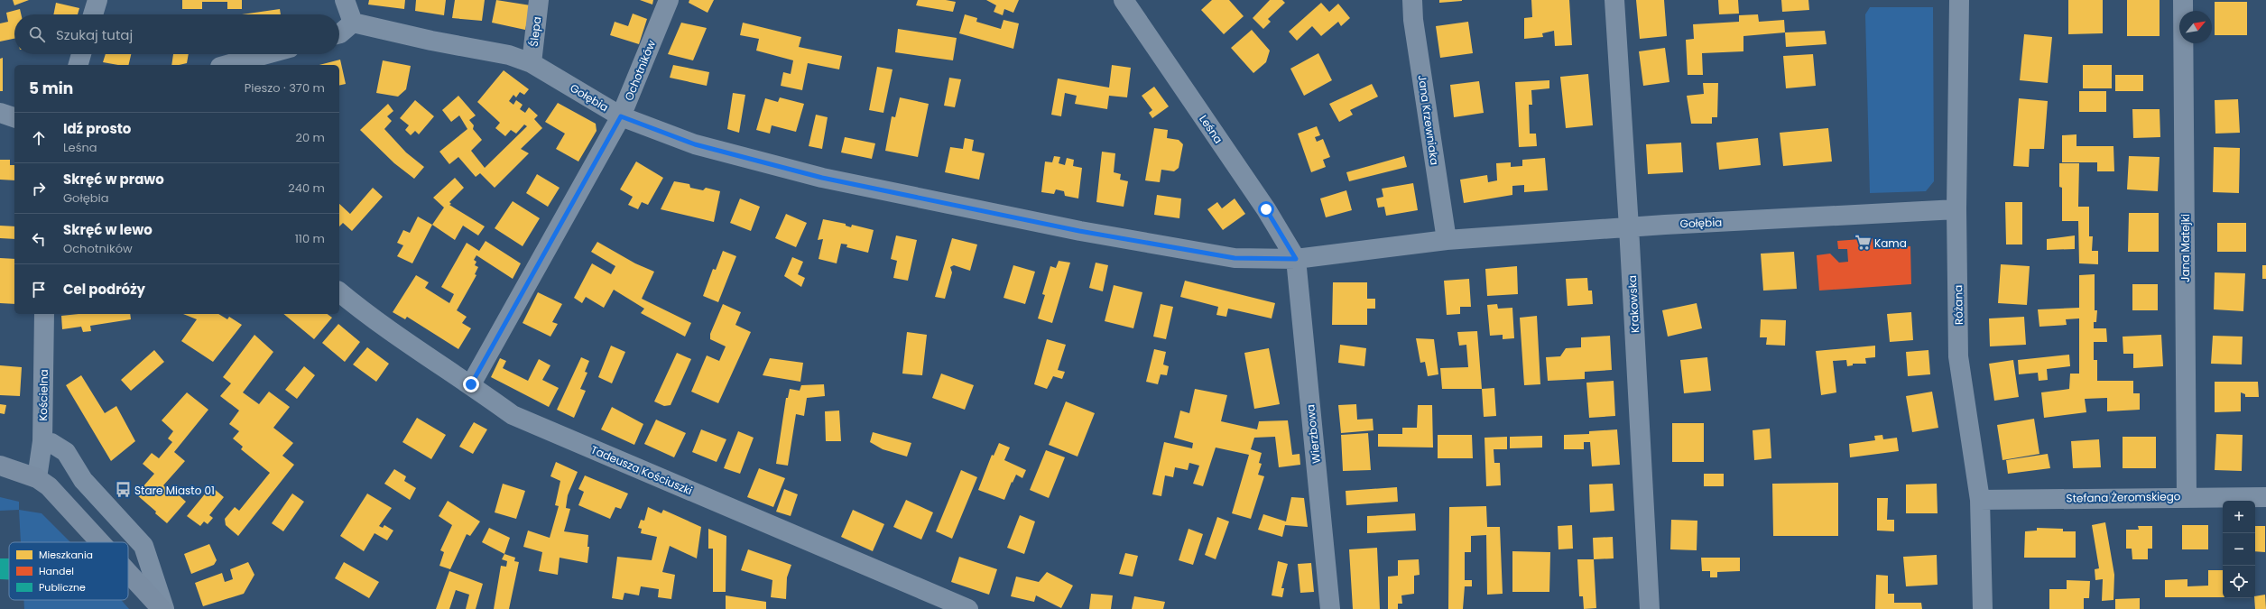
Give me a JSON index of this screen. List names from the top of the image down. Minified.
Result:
{"streets":{"street":["Ślepa","Ochotników","Gołębia","Jana Krzewniaka","Leśna","Jana Matejki","Krakowska","Różana","Kościelna","Wierzbowa","Tadeusza Kościuszki","Stefana Żeromskiego"]},"crossings":[["Ślepa","Gołębia"],["Ochotników","Gołębia"],["Ochotników","Tadeusza Kościuszki"],["Gołębia","Jana Krzewniaka"],["Gołębia","Leśna"],["Gołębia","Krakowska"],["Gołębia","Różana"],["Gołębia","Wierzbowa"],["Leśna","Wierzbowa"],["Jana Matejki","Stefana Żeromskiego"],["Różana","Stefana Żeromskiego"]],"places":{"supermarket":["Kama"],"bus stop":["Stare Miasto 01"]},"legend":["Mieszkania","Handel","Publiczne"],"north":"top right","page":{"search":"Szukaj tutaj","heading":["5 min","Pieszo · 370 m"],"list":[["Idź prosto","Leśna","20 m"],["Skręć w prawo","Gołębia","240 m"],["Skręć w lewo","Ochotników","110 m"],"Cel podróży"],"map_buttons":["+","−"]}}
